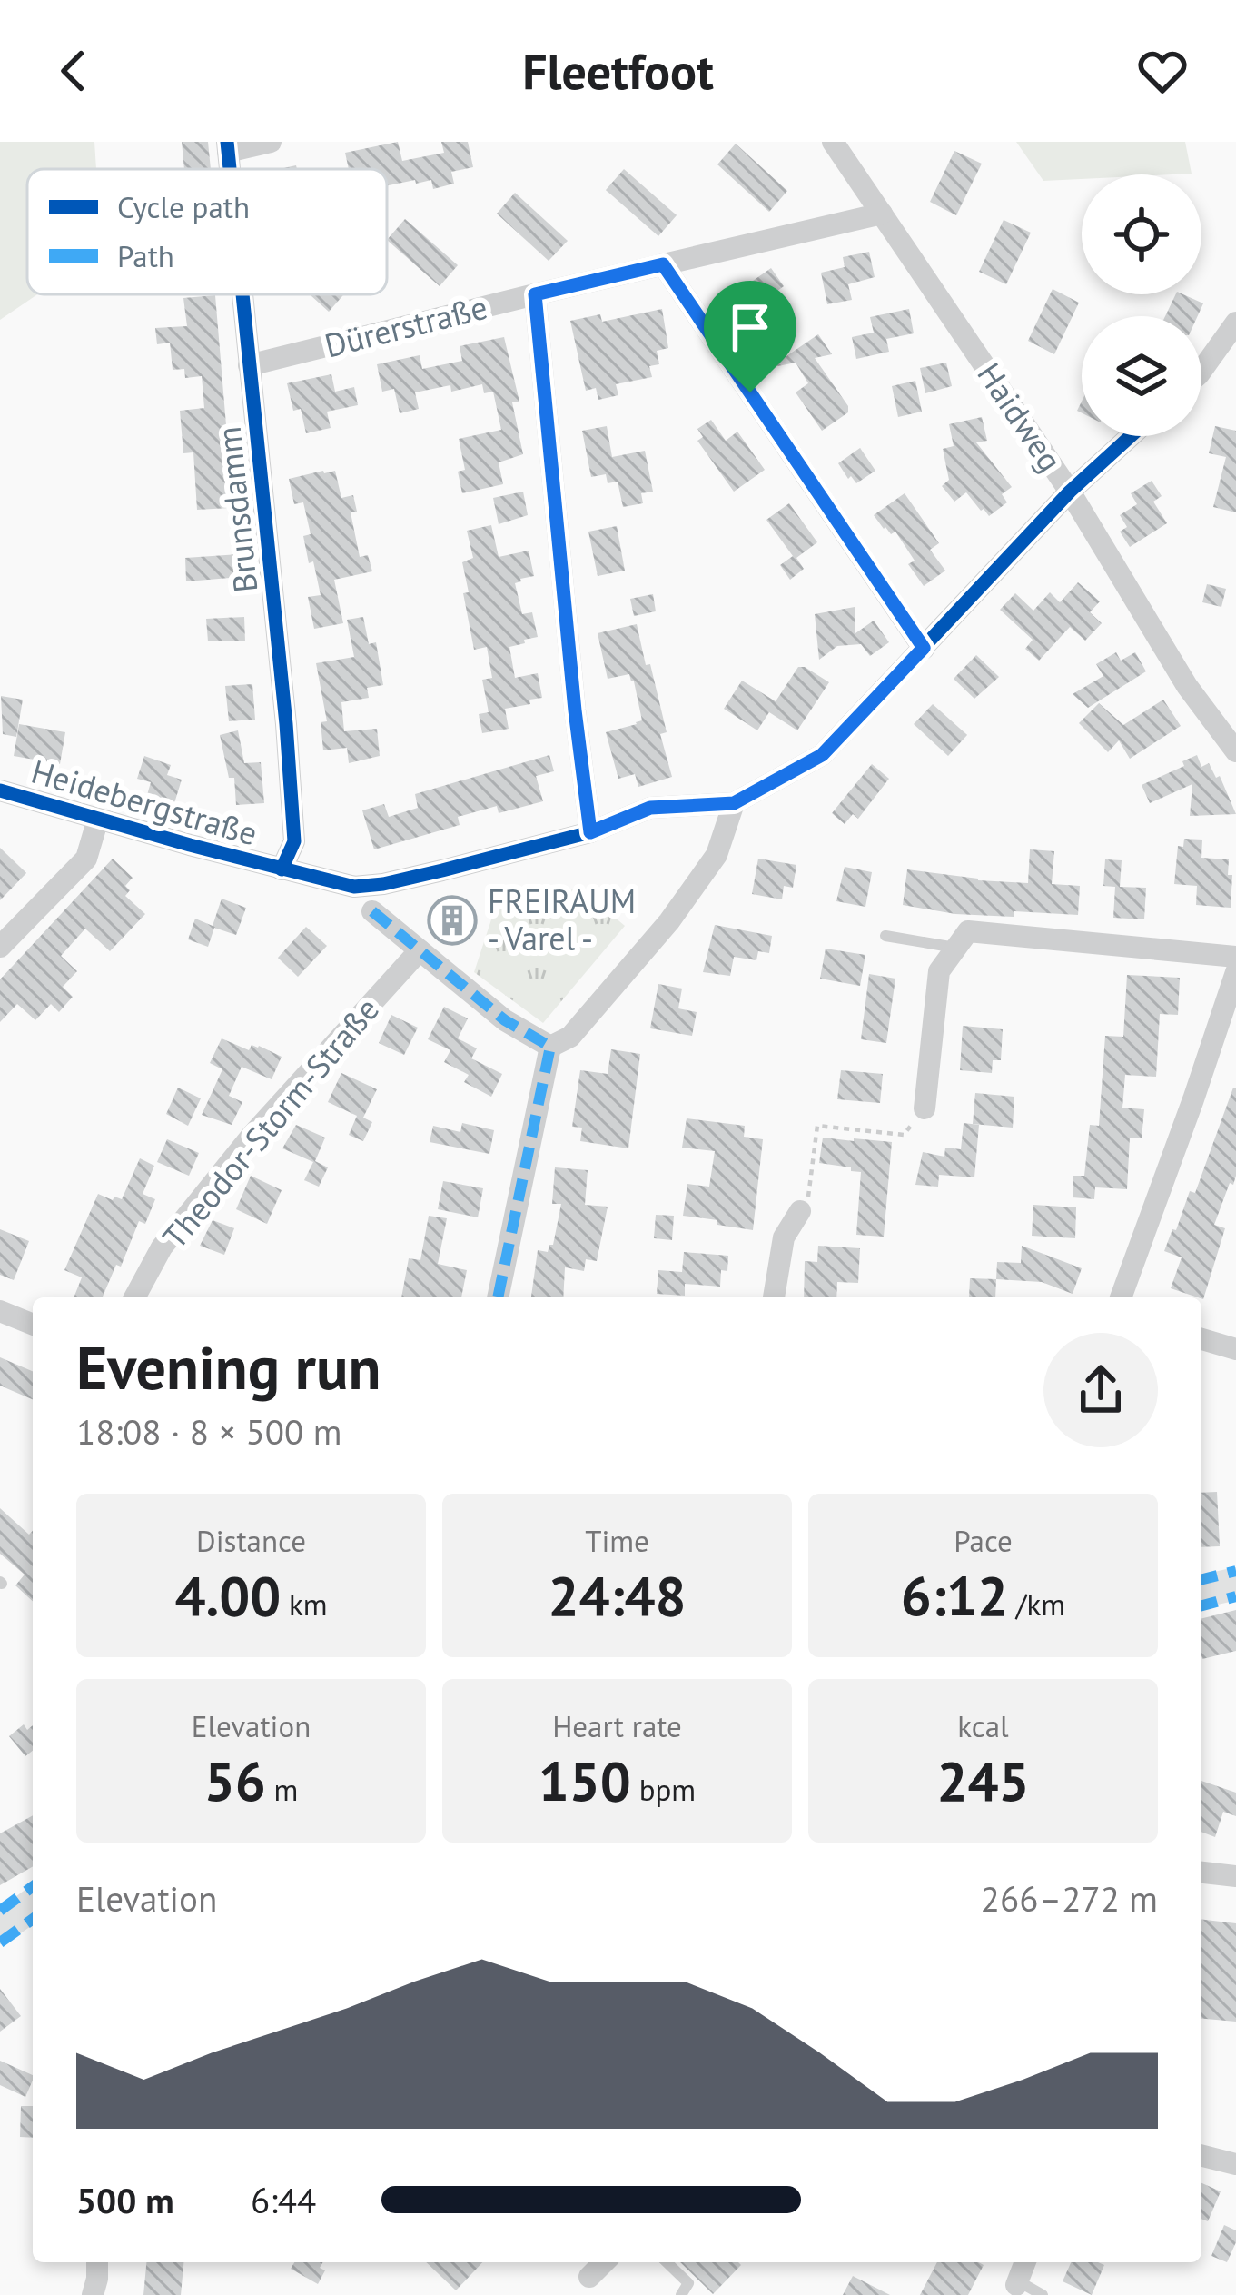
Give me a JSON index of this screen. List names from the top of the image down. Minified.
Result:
{"streets":{"street":["Dürerstraße","Haidweg","Brunsdamm","Heidebergstraße","Theodor-Storm-Straße"]},"crossings":[["Dürerstraße","Haidweg"],["Dürerstraße","Brunsdamm"],["Haidweg","Heidebergstraße"],["Brunsdamm","Heidebergstraße"]],"places":{"building":["FREIRAUM - Varel -"]},"legend":["Cycle path","Path"],"page":{"header":"Fleetfoot","heading":["Evening run","18:08 · 8 × 500 m"],"stats":[["Distance","4.00 km"],["Time","24:48"],["Pace","6:12 /km"],["Elevation","56 m"],["Heart rate","150 bpm"],["kcal","245"]],"chart":["Elevation","266–272 m"],"list":[{"name":"500 m","note":"6:44"}]}}
